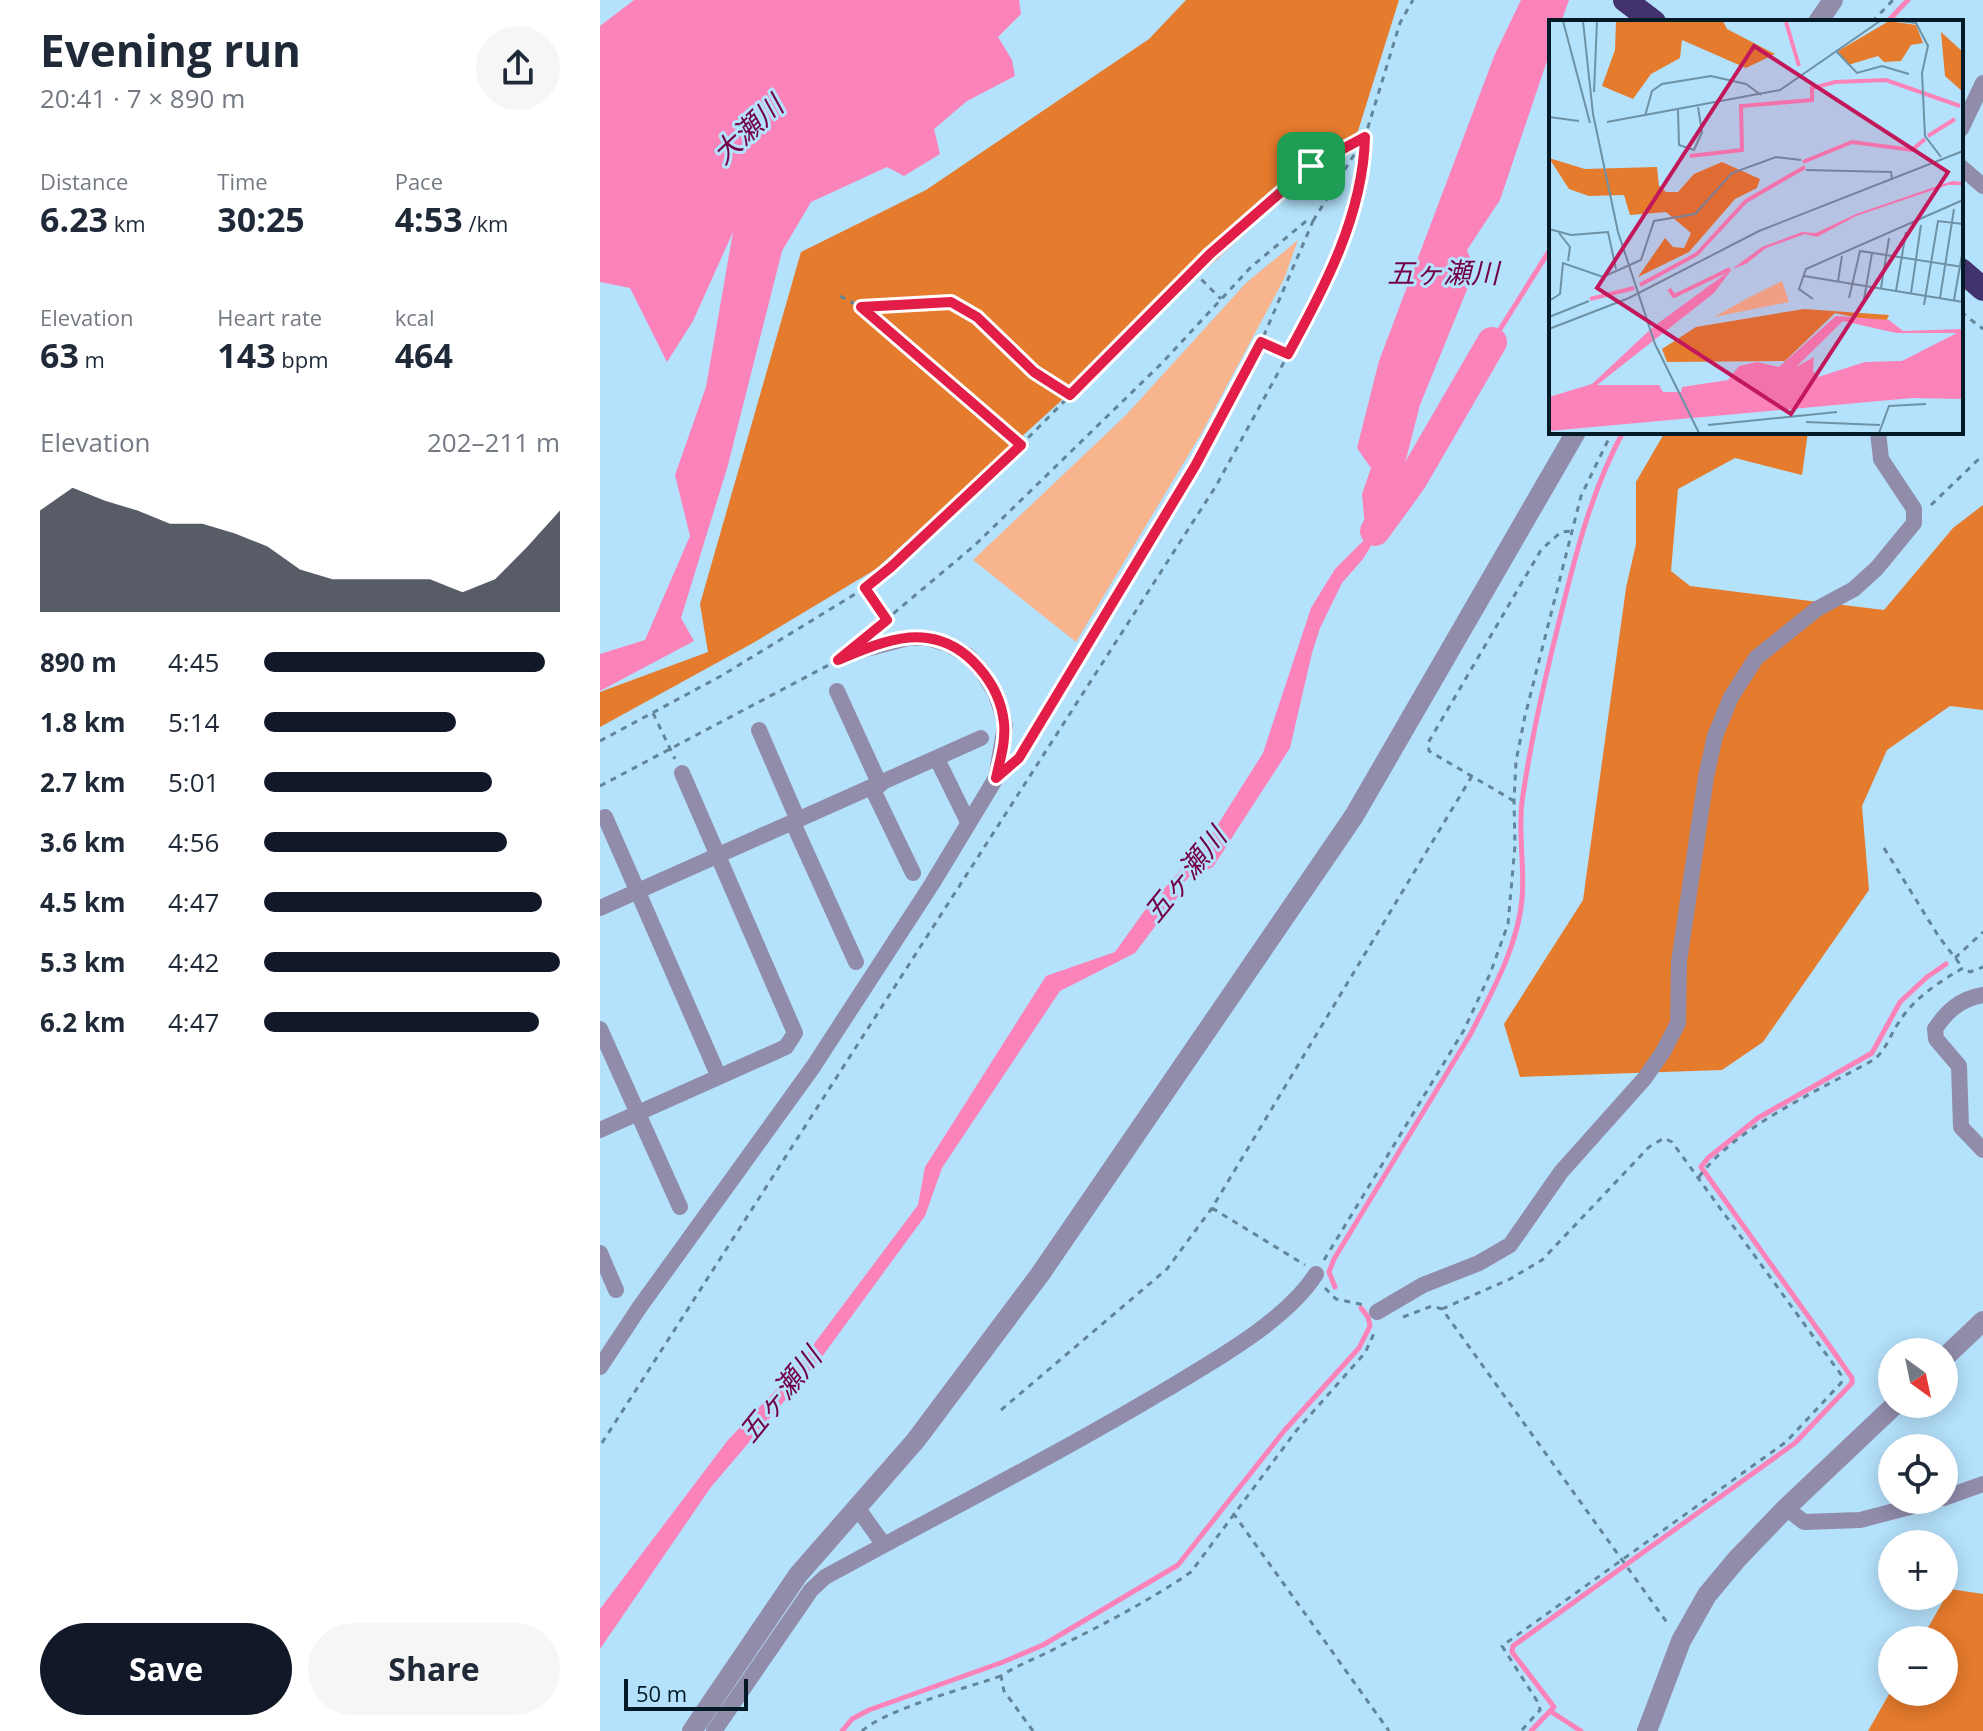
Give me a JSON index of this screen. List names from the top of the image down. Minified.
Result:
{"water":["大瀬川","五ヶ瀬川"],"scale_bar":"50 m","north":"bottom right","page":{"heading":["Evening run","20:41 · 7 × 890 m"],"stats":[["Distance","6.23 km"],["Time","30:25"],["Pace","4:53 /km"],["Elevation","63 m"],["Heart rate","143 bpm"],["kcal","464"]],"chart":["Elevation","202–211 m"],"list":[{"name":"890 m","note":"4:45"},{"name":"1.8 km","note":"5:14"},{"name":"2.7 km","note":"5:01"},{"name":"3.6 km","note":"4:56"},{"name":"4.5 km","note":"4:47"},{"name":"5.3 km","note":"4:42"},{"name":"6.2 km","note":"4:47"}],"map_buttons":["+","−"],"buttons":["Save","Share"],"scale":"50 m"}}
